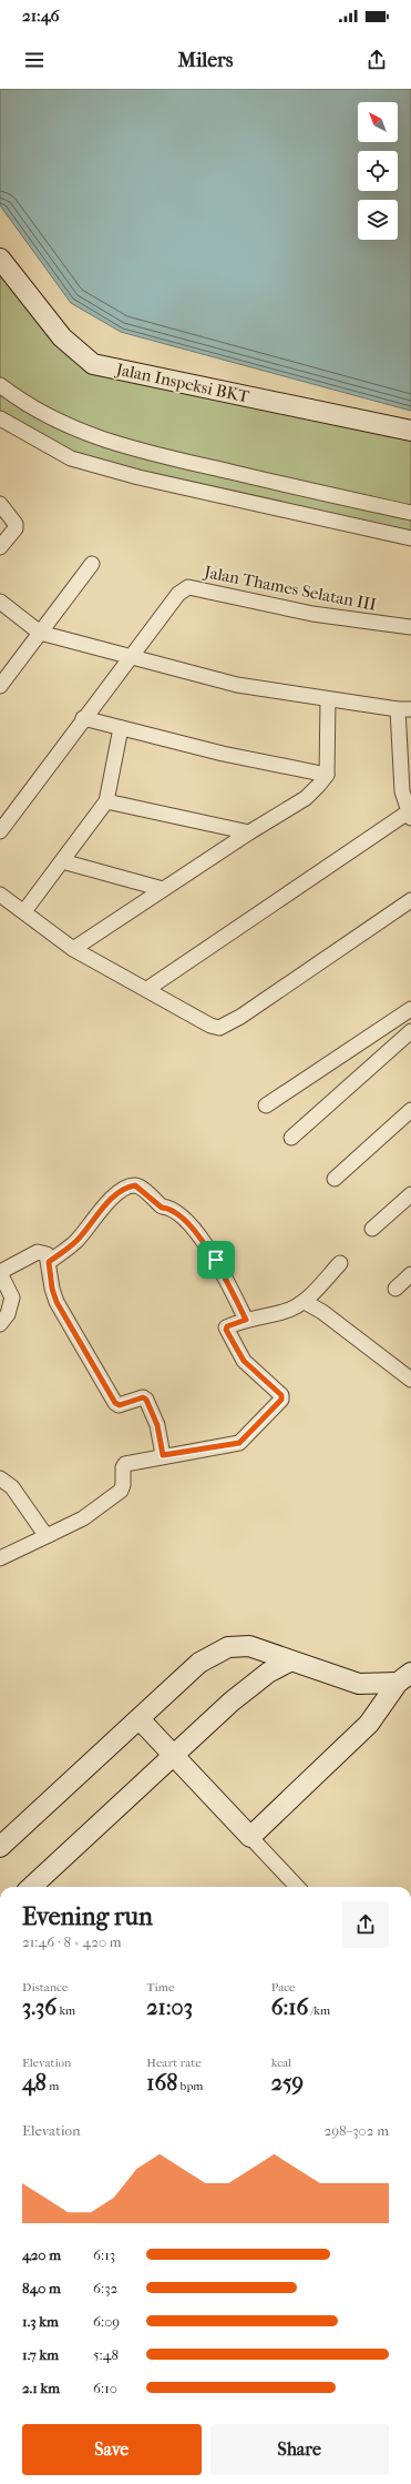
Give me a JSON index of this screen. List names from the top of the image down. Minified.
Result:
{"streets":{"street":["Jalan Inspeksi BKT","Jalan Thames Selatan III"]},"north":"top left","page":{"status":"21:46","header":"Milers","heading":["Evening run","21:46 · 8 × 420 m"],"stats":[["Distance","3.36 km"],["Time","21:03"],["Pace","6:16 /km"],["Elevation","48 m"],["Heart rate","168 bpm"],["kcal","259"]],"chart":["Elevation","298–302 m"],"list":[{"name":"420 m","note":"6:13"},{"name":"840 m","note":"6:32"},{"name":"1.3 km","note":"6:09"},{"name":"1.7 km","note":"5:48"},{"name":"2.1 km","note":"6:10"}],"buttons":["Save","Share"]}}
